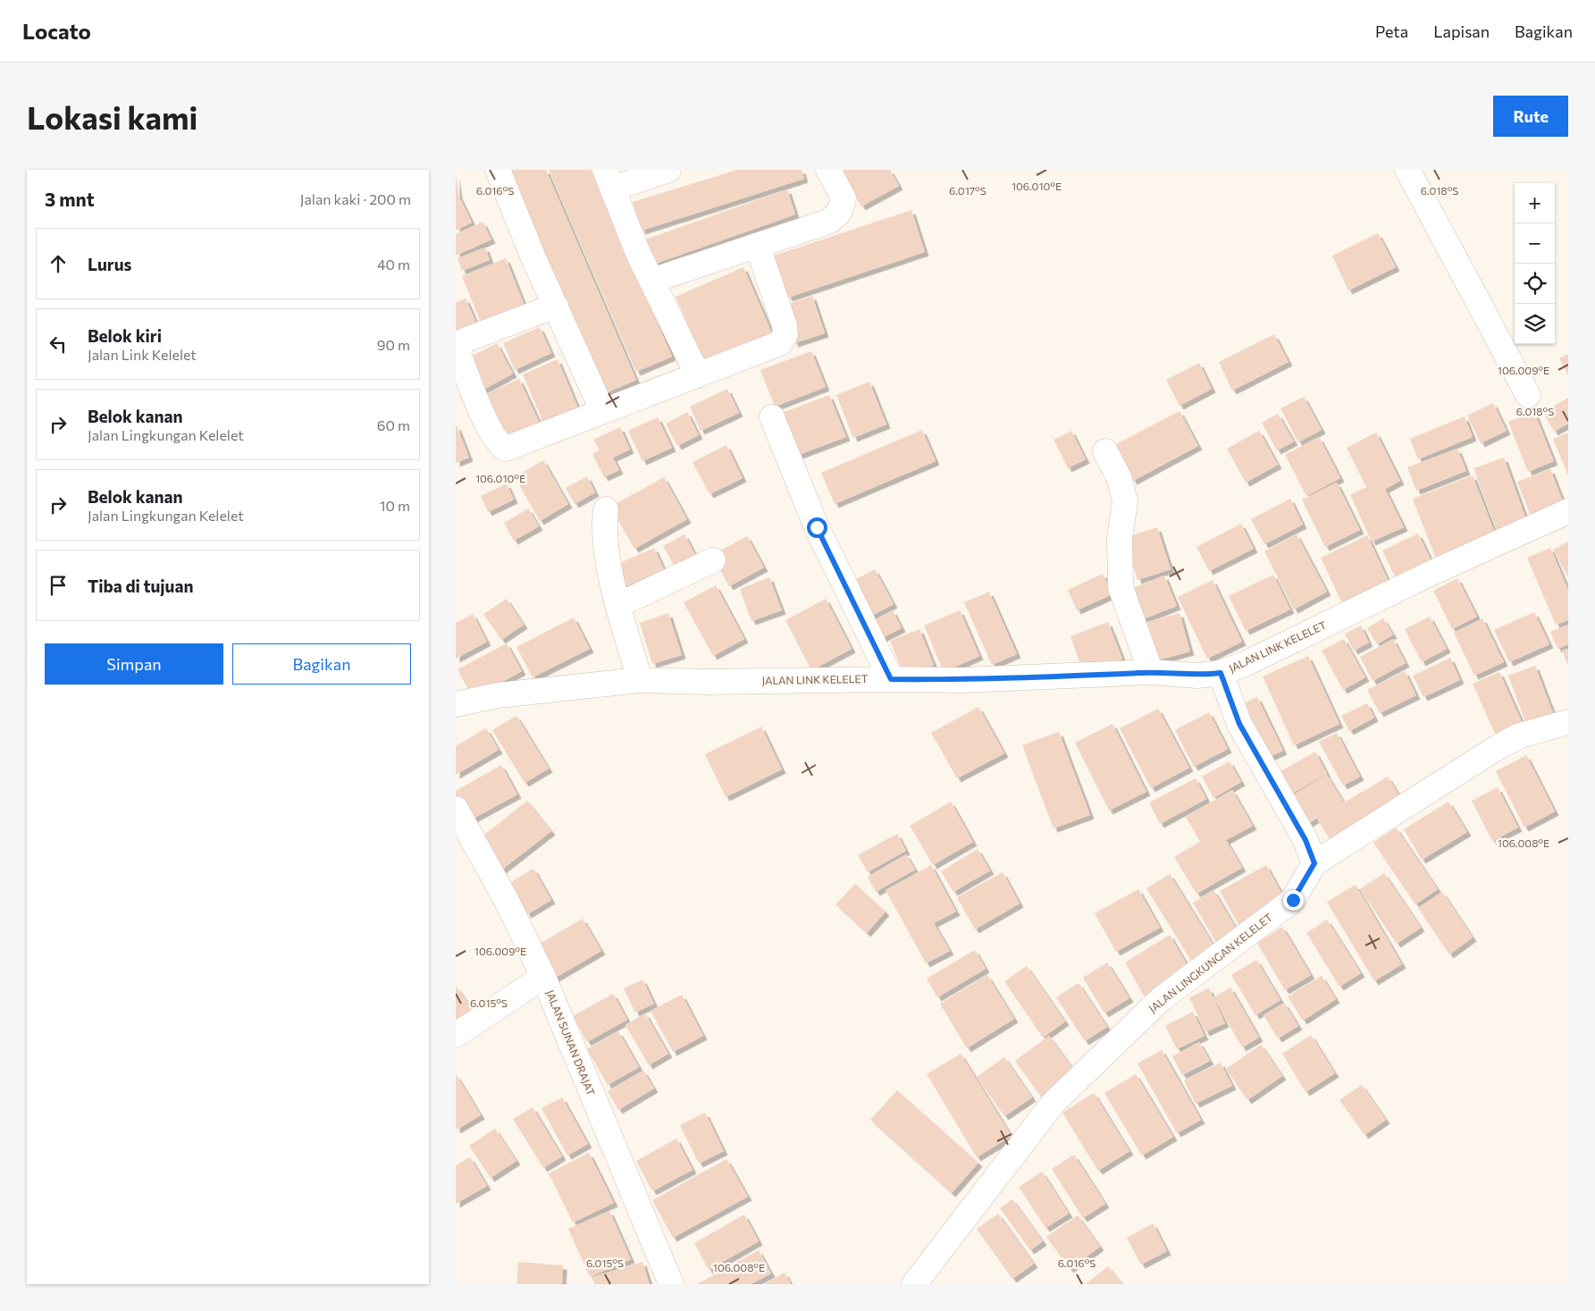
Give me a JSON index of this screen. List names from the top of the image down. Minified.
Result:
{"streets":{"street":["JALAN LINK KELELET","JALAN LINGKUNGAN KELELET","JALAN SUNAN DRAJAT"]},"page":{"header":"Locato","nav":["Peta","Lapisan","Bagikan"],"buttons":["Rute",["Simpan","Bagikan"]],"title":"Lokasi kami","heading":["3 mnt","Jalan kaki · 200 m"],"map_buttons":["+","−"],"list":[["Lurus","40 m"],["Belok kiri","Jalan Link Kelelet","90 m"],["Belok kanan","Jalan Lingkungan Kelelet","60 m"],["Belok kanan","Jalan Lingkungan Kelelet","10 m"],"Tiba di tujuan"]},"coordinates":["106.010°E","6.016°S","6.017°S","6.018°S","106.009°E","106.008°E","6.015°S"]}
